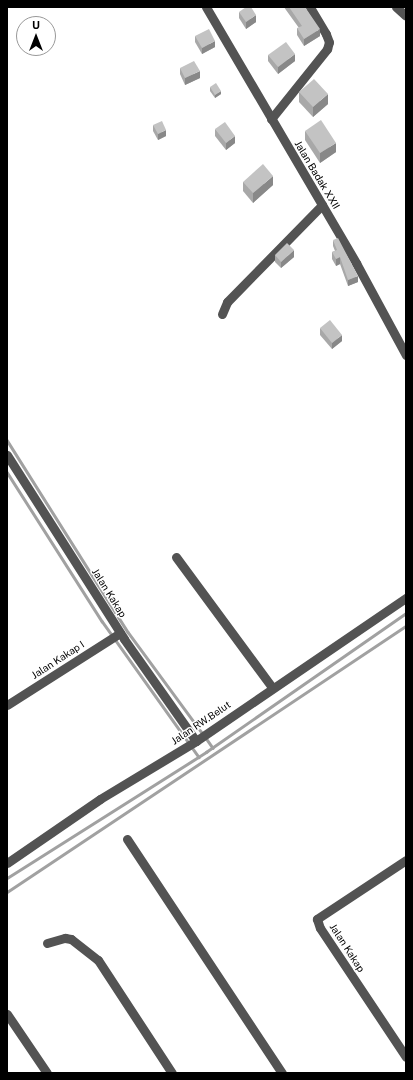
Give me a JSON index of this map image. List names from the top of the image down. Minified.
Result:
{"streets":{"street":["Jalan Badak XXII","Jalan Kakap","Jalan Kakap I","Jalan RW.Belut"]},"crossings":[["Jalan Kakap","Jalan Kakap I"],["Jalan Kakap","Jalan RW.Belut"]],"north":"top"}
